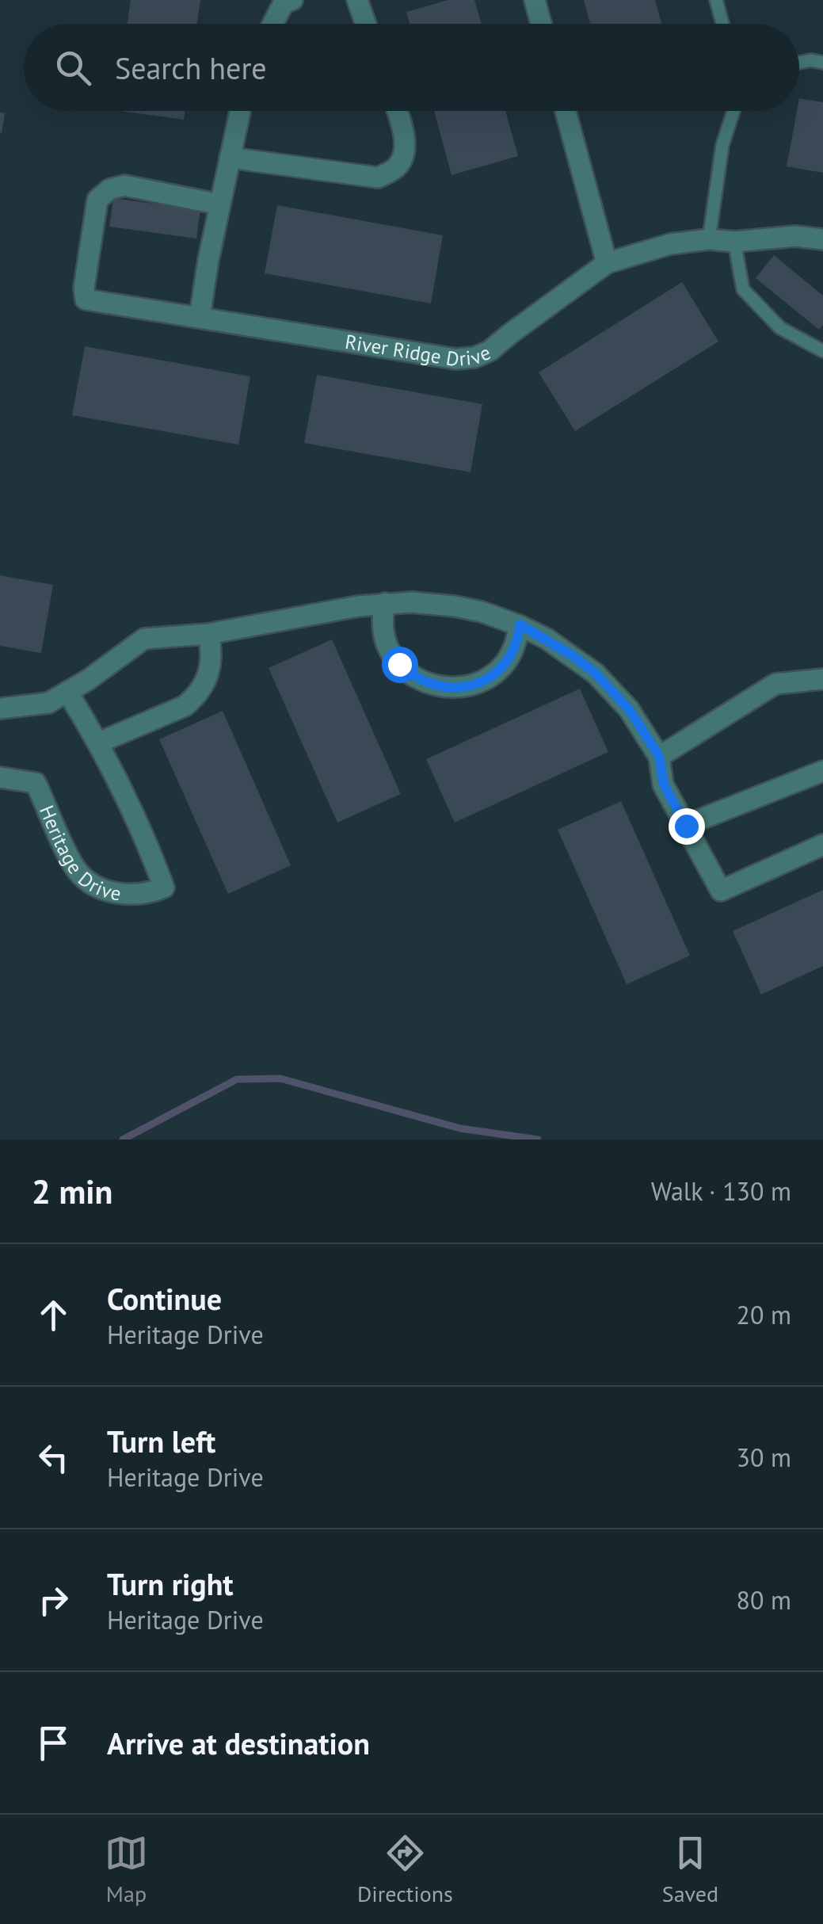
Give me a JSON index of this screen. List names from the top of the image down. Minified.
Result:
{"streets":{"street":["River Ridge Drive","Heritage Drive"]},"page":{"search":"Search here","heading":["2 min","Walk · 130 m"],"list":[["Continue","Heritage Drive","20 m"],["Turn left","Heritage Drive","30 m"],["Turn right","Heritage Drive","80 m"],"Arrive at destination"],"nav":["Map","Directions","Saved"]}}
